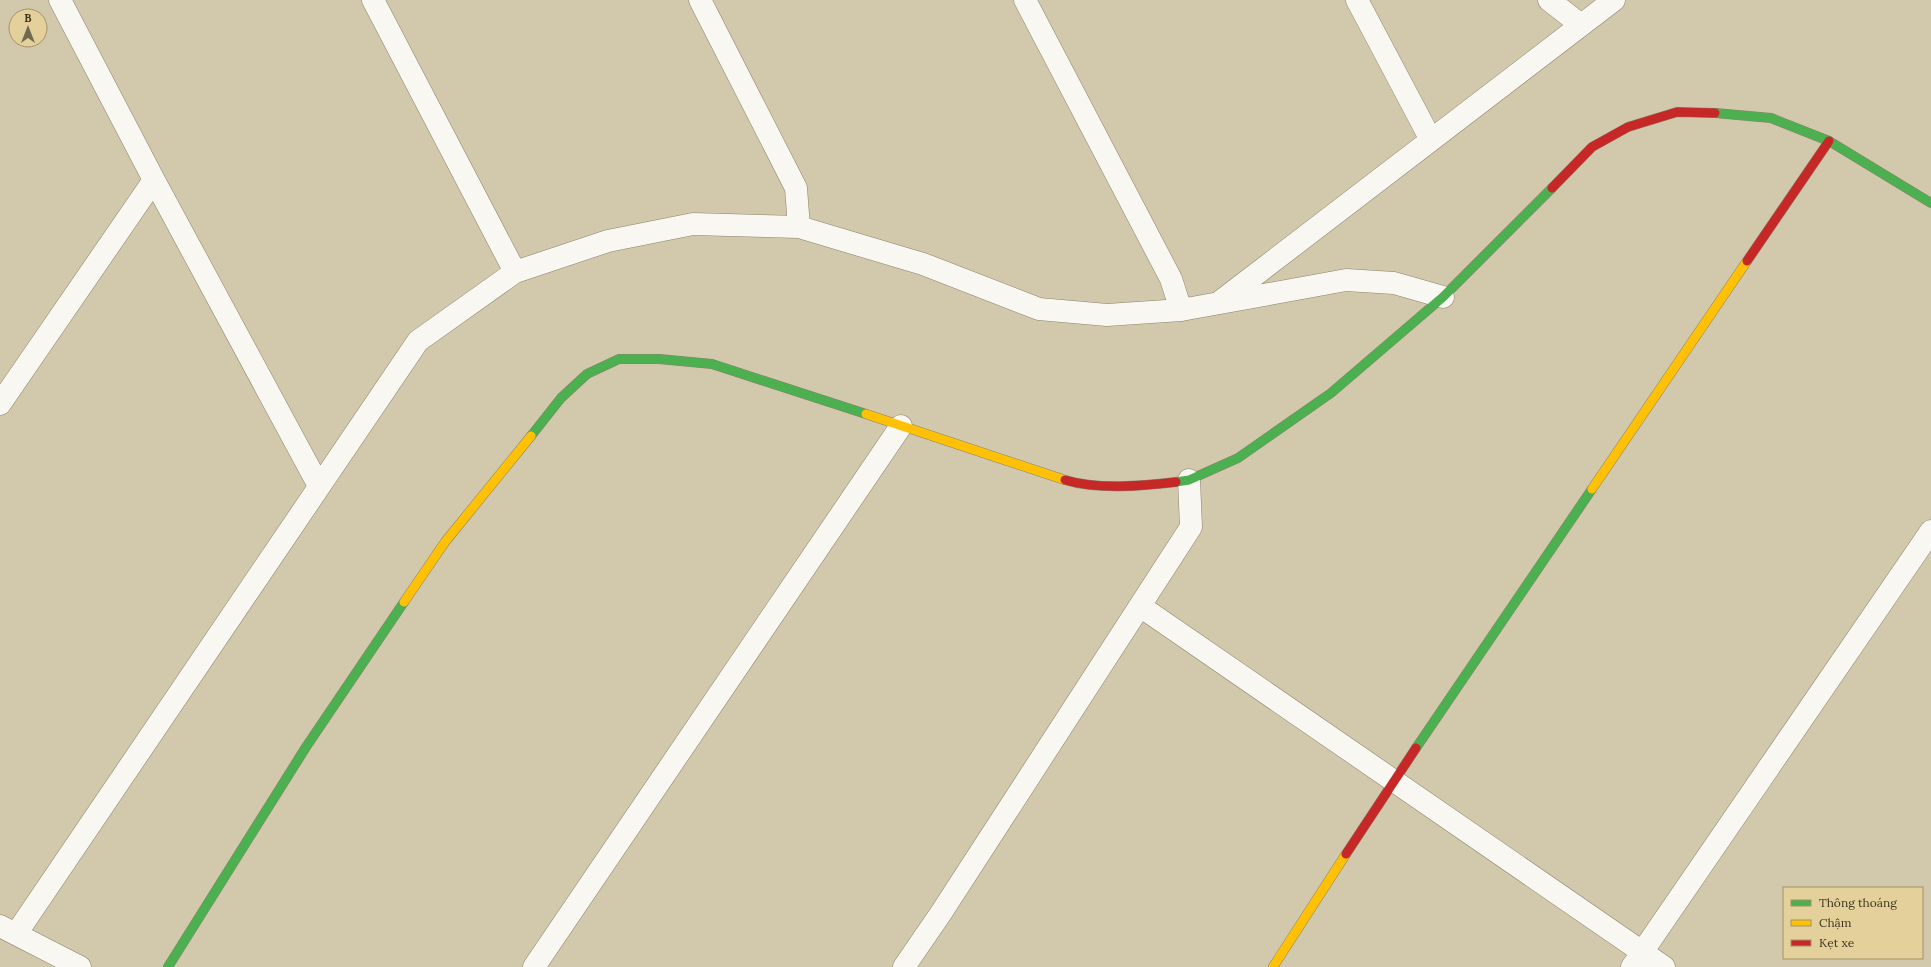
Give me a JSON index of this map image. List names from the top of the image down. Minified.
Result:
{"legend":["Thông thoáng","Chậm","Kẹt xe"],"north":"top"}
